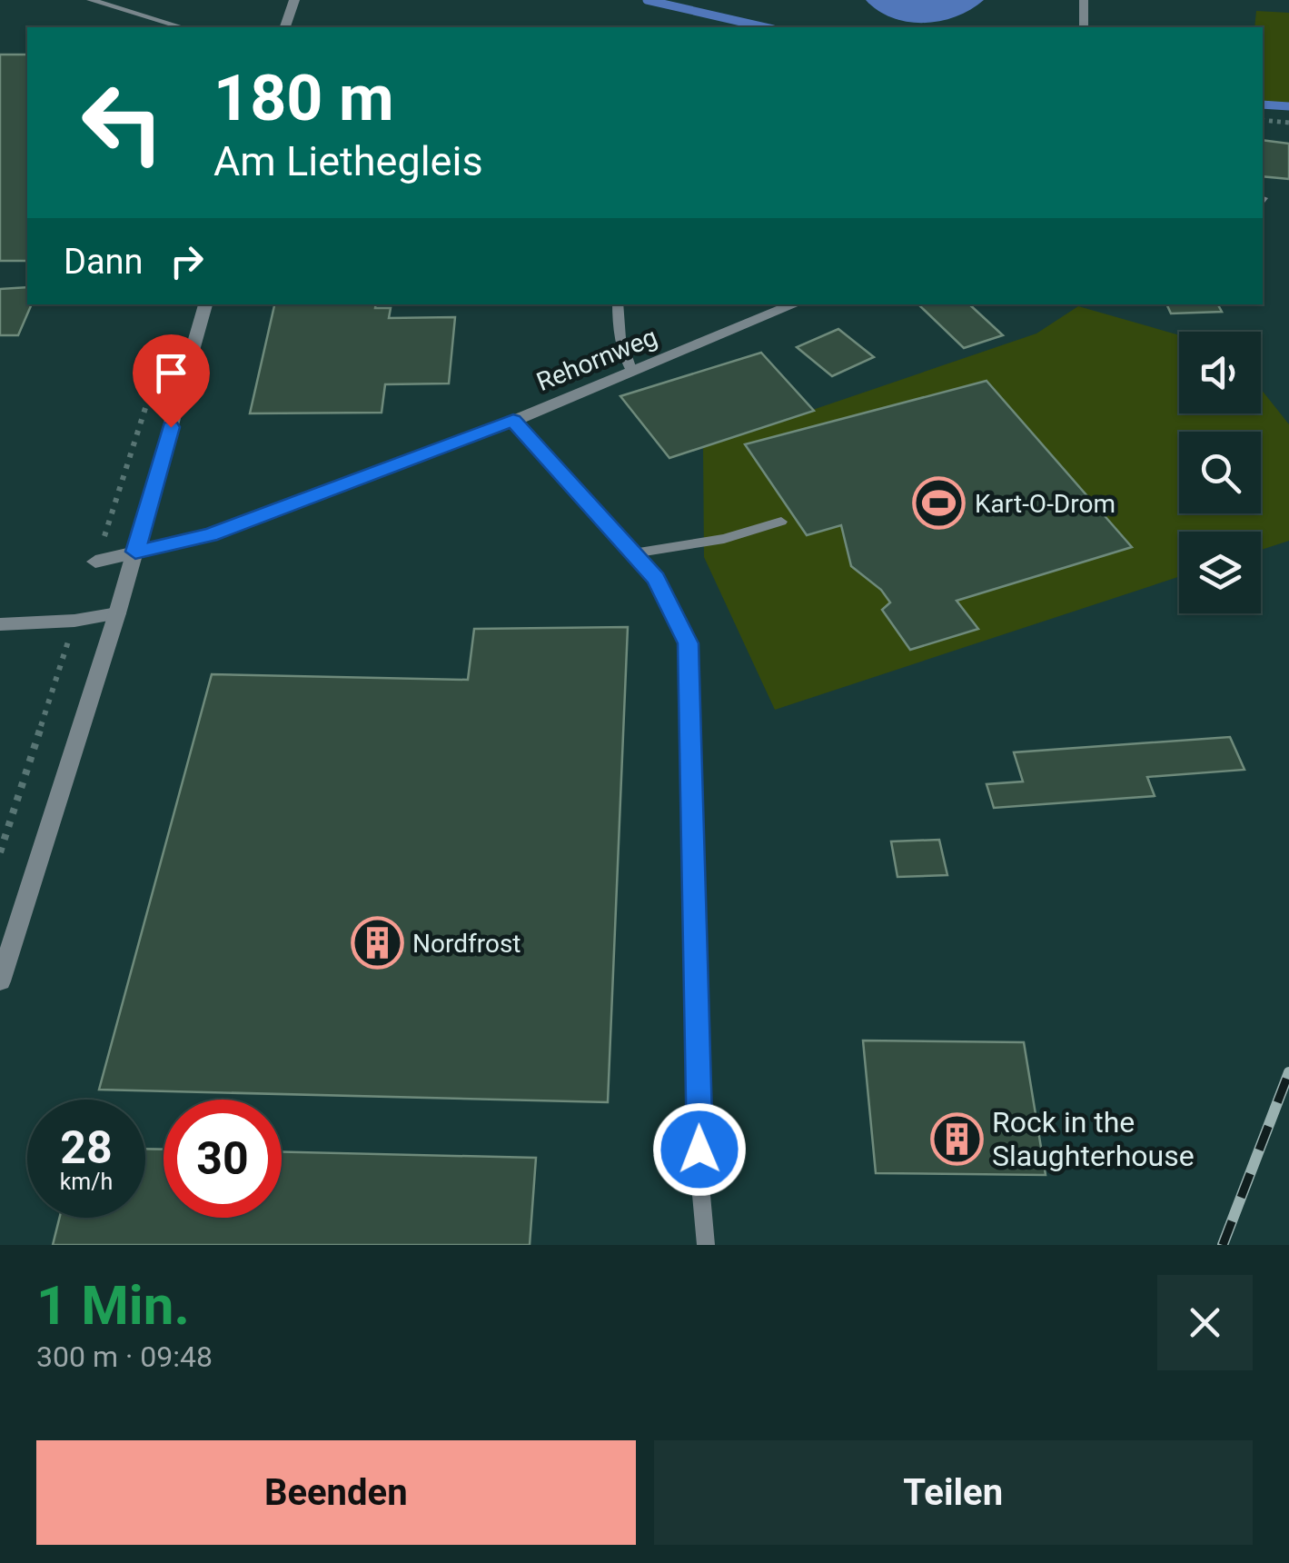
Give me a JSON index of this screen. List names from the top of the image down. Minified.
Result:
{"streets":{"street":["Rehornweg"]},"places":{"sports":["Kart-O-Drom"],"building":["Nordfrost","Rock in the Slaughterhouse"]},"page":{"turn":["180 m","Am Liethegleis"],"then":"Dann","speed":"28 km/h","limit":"30","heading":["1 Min.","300 m · 09:48"],"buttons":["Beenden","Teilen"]}}
